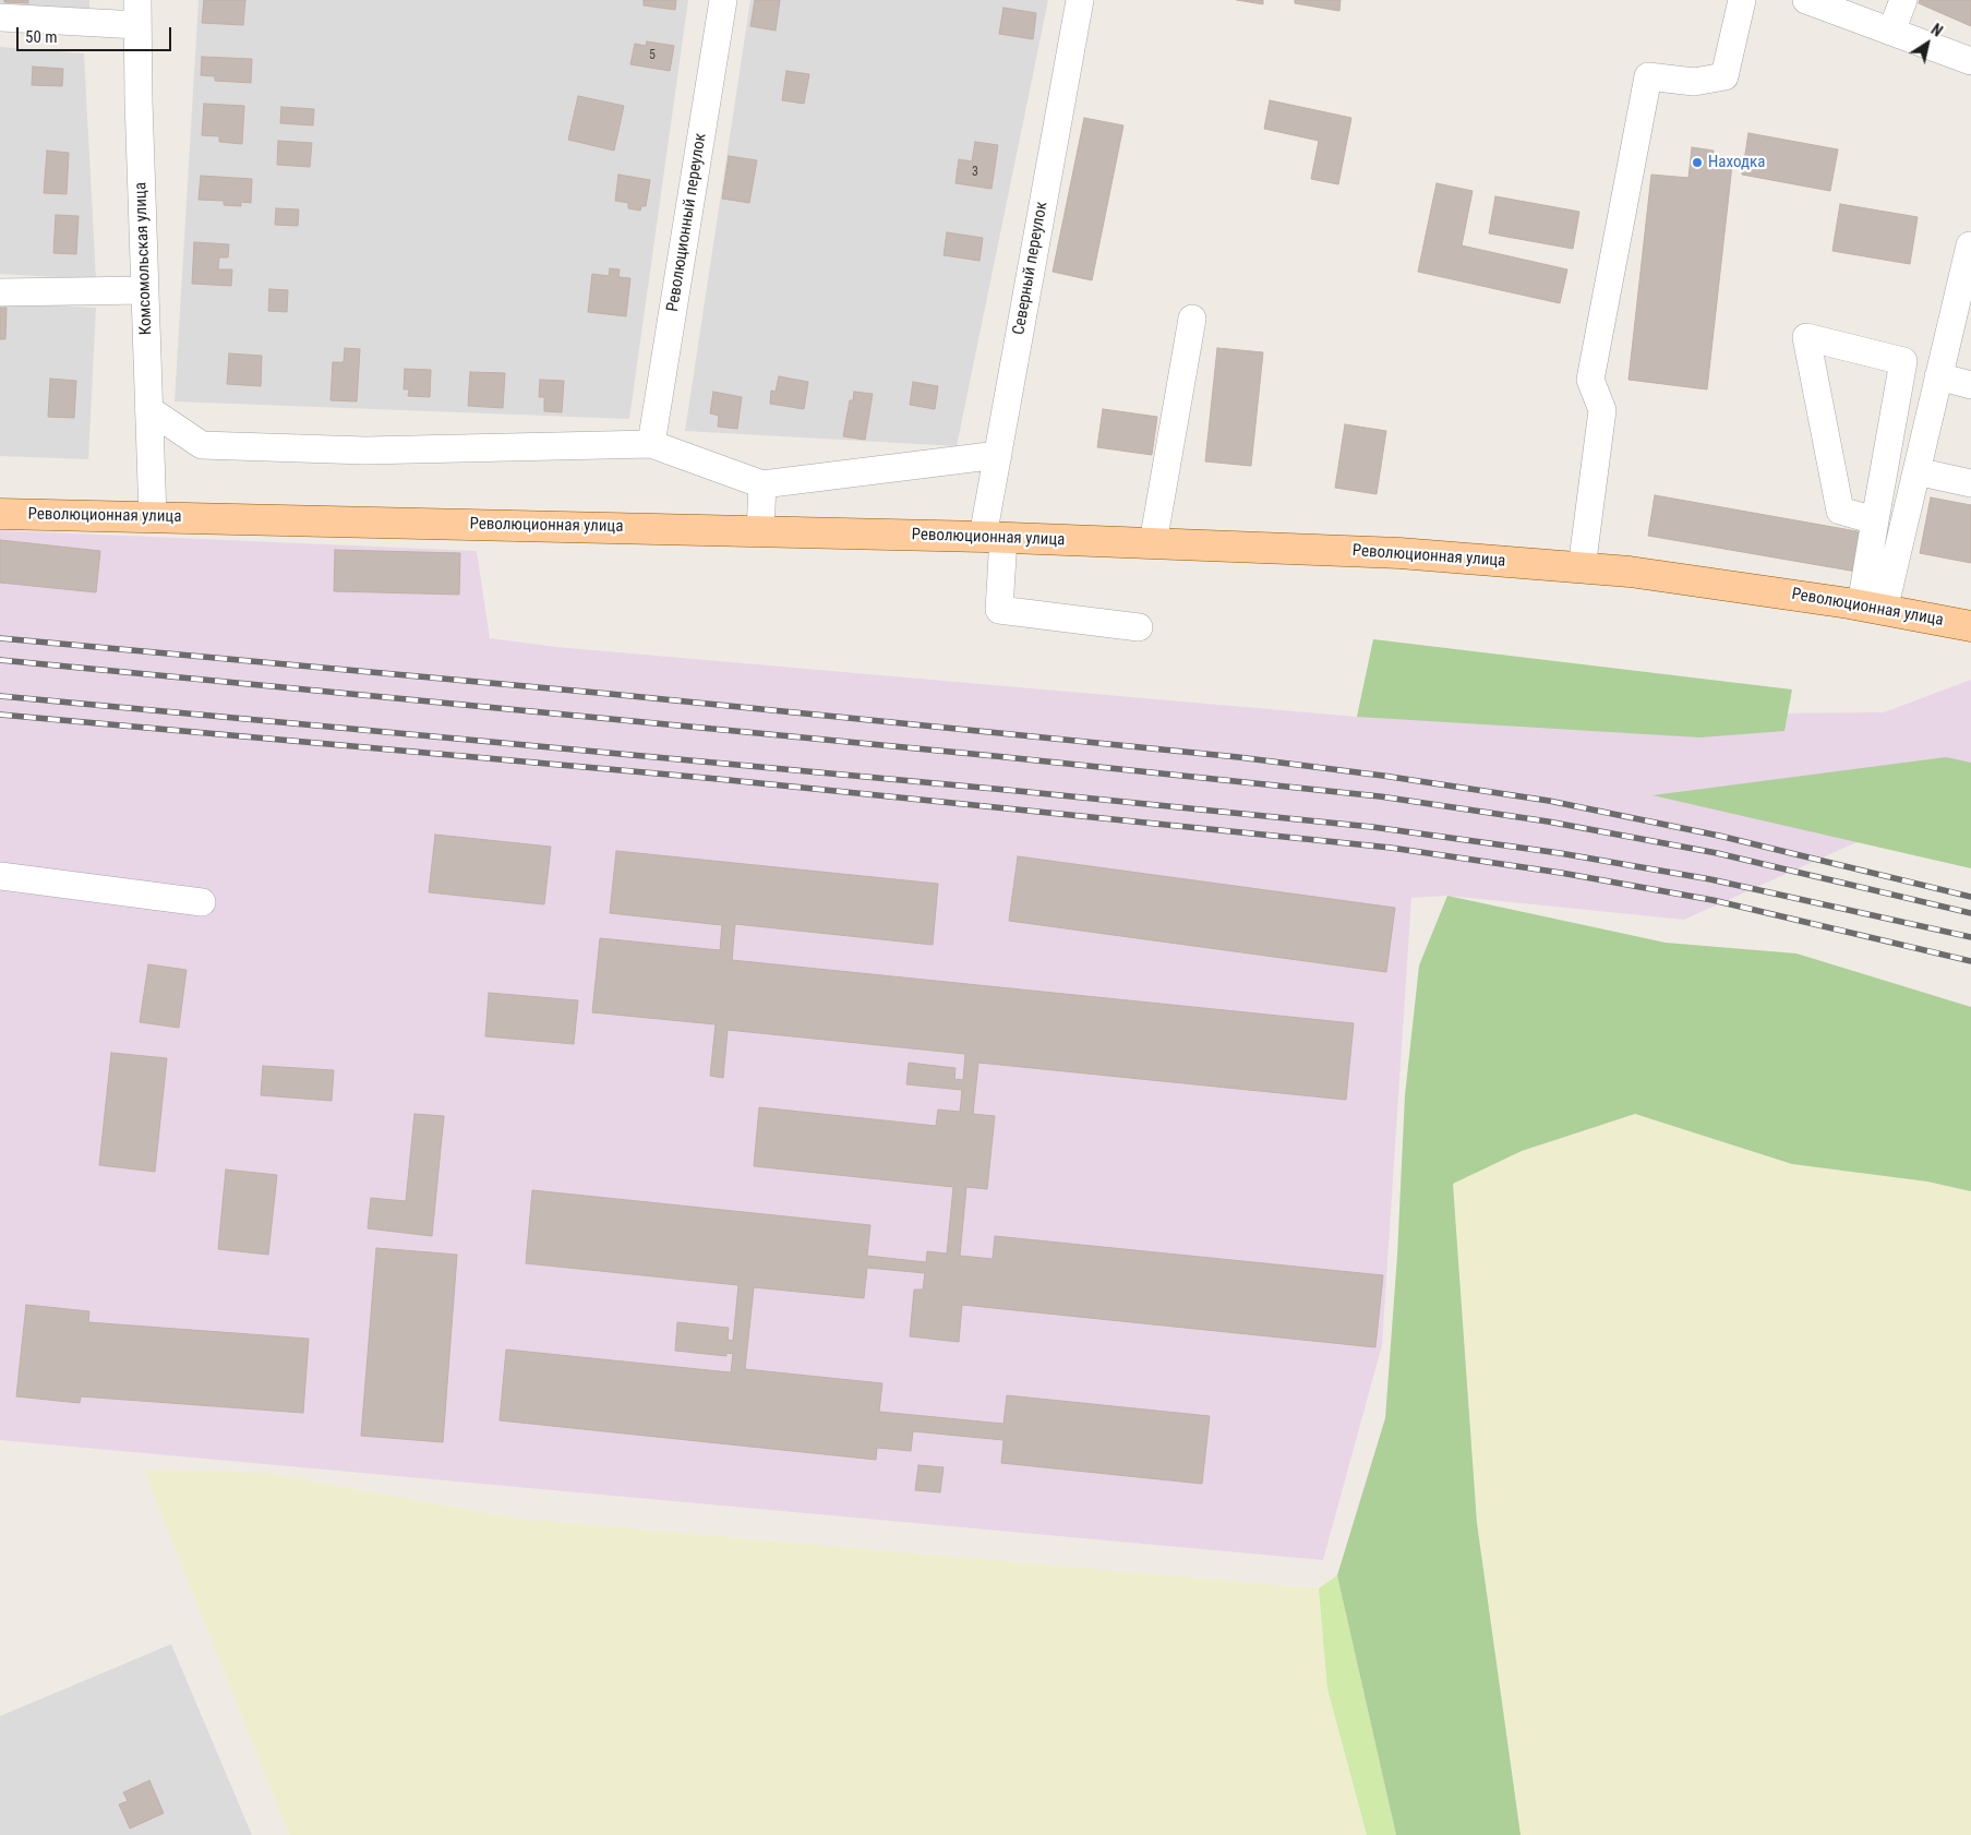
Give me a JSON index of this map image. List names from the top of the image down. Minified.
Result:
{"streets":{"main road":["Революционная улица"],"street":["Революционный переулок","Комсомольская улица","Северный переулок"]},"crossings":[["Комсомольская улица","Революционная улица"],["Северный переулок","Революционная улица"]],"places":["Находка"],"house_numbers":["5","3"],"scale_bar":"50 m","north":"top right"}
